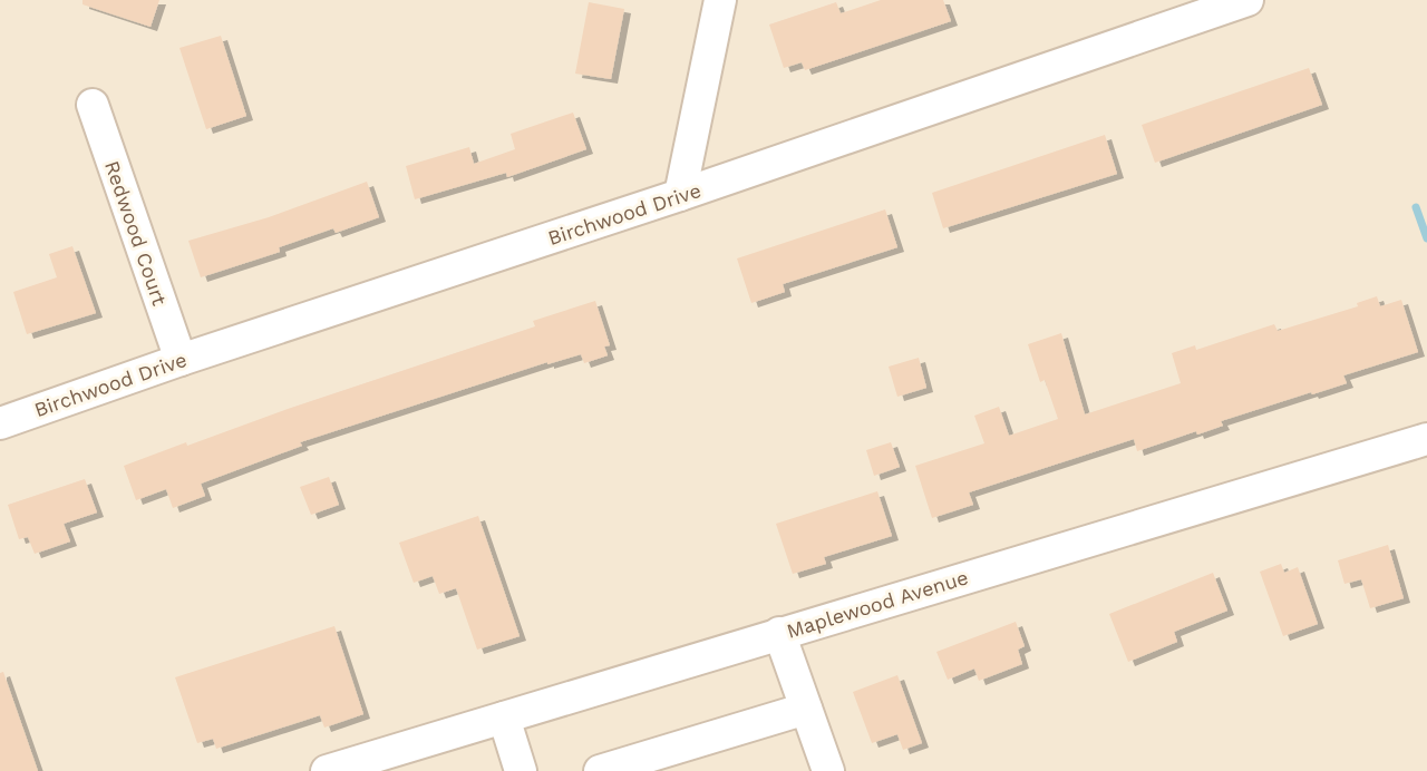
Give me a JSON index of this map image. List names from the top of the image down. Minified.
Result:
{"streets":{"street":["Birchwood Drive","Redwood Court","Maplewood Avenue"]},"crossings":[["Birchwood Drive","Redwood Court"]]}
